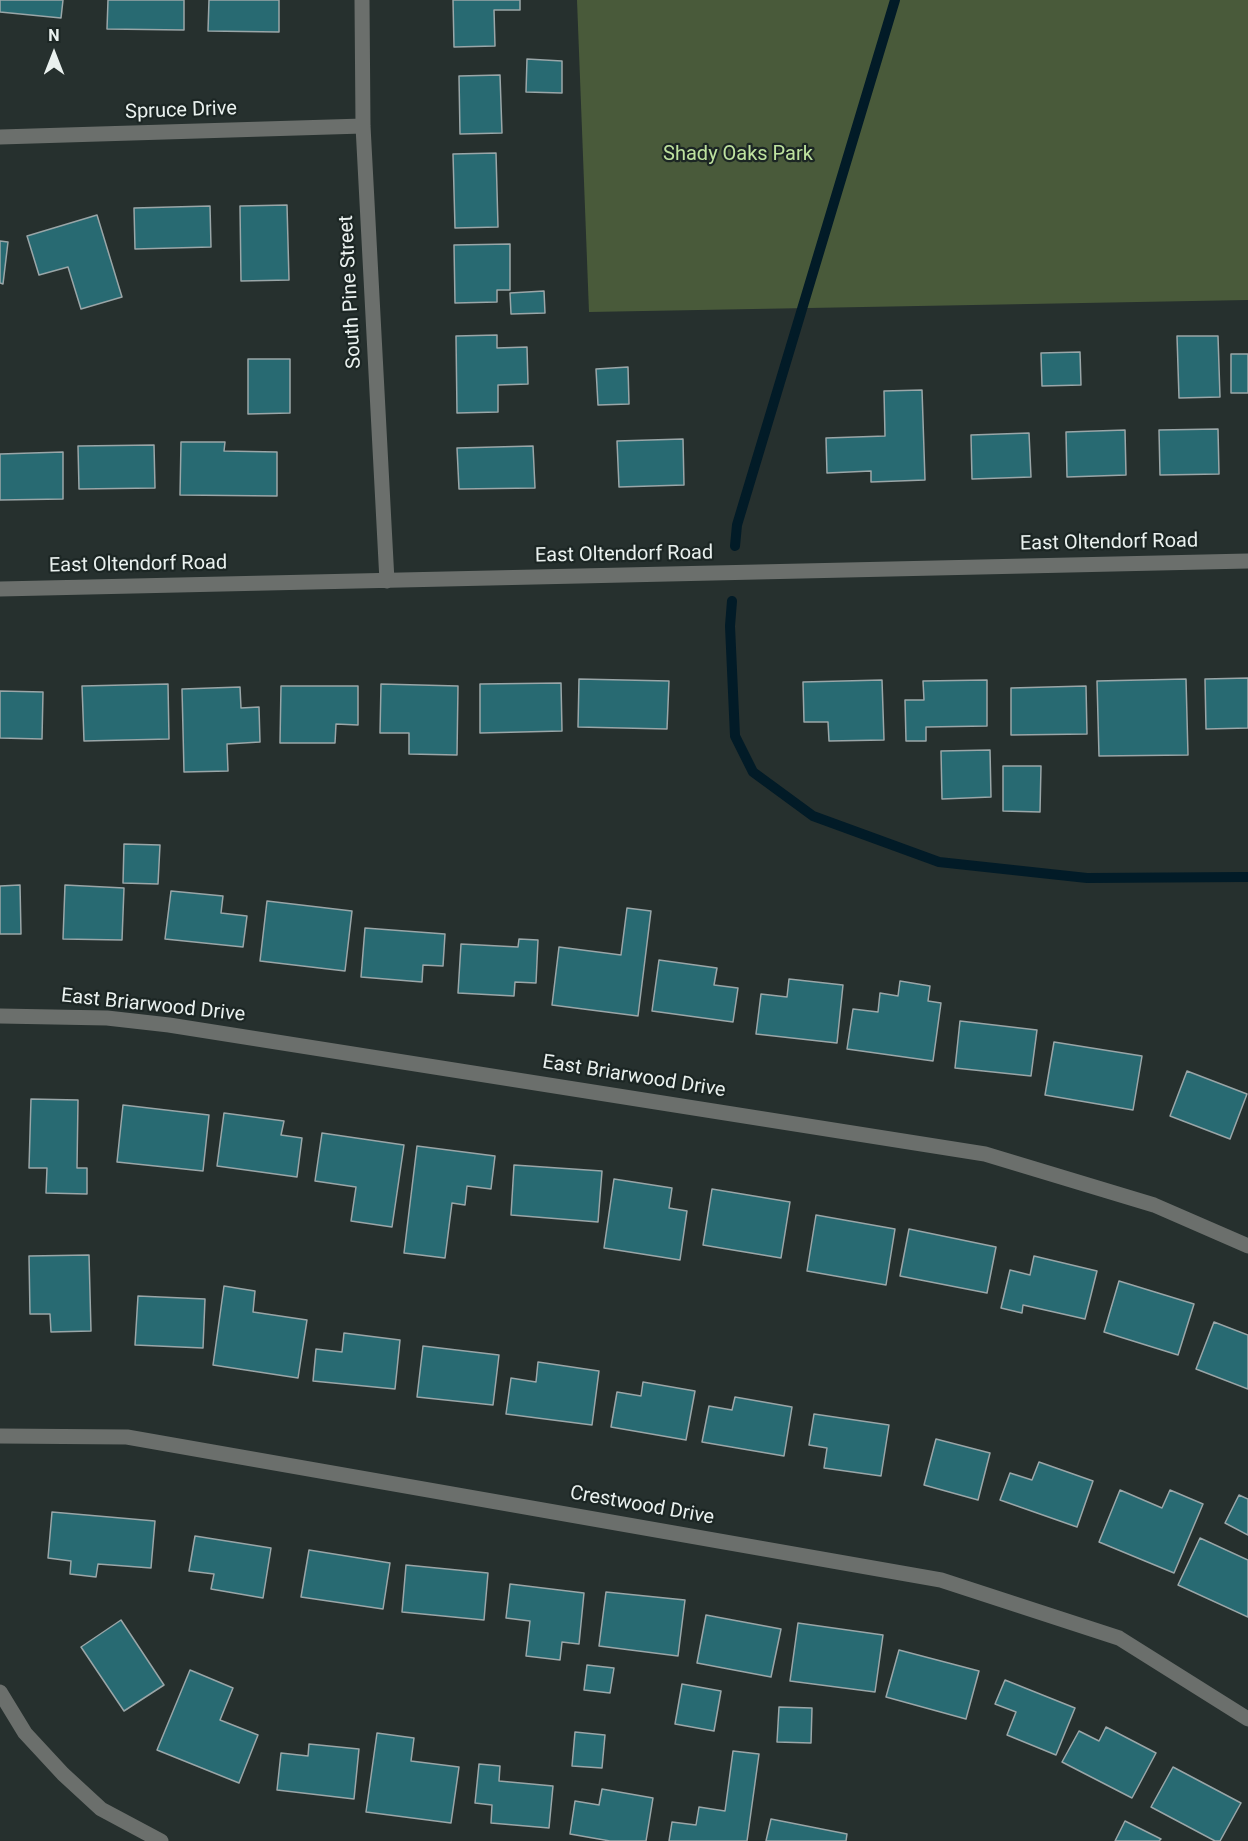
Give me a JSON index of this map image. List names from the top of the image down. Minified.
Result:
{"streets":{"street":["Spruce Drive","South Pine Street","East Oltendorf Road","East Briarwood Drive","Crestwood Drive"]},"crossings":[["Spruce Drive","South Pine Street"],["South Pine Street","East Oltendorf Road"]],"parks":["Shady Oaks Park"],"north":"top"}
